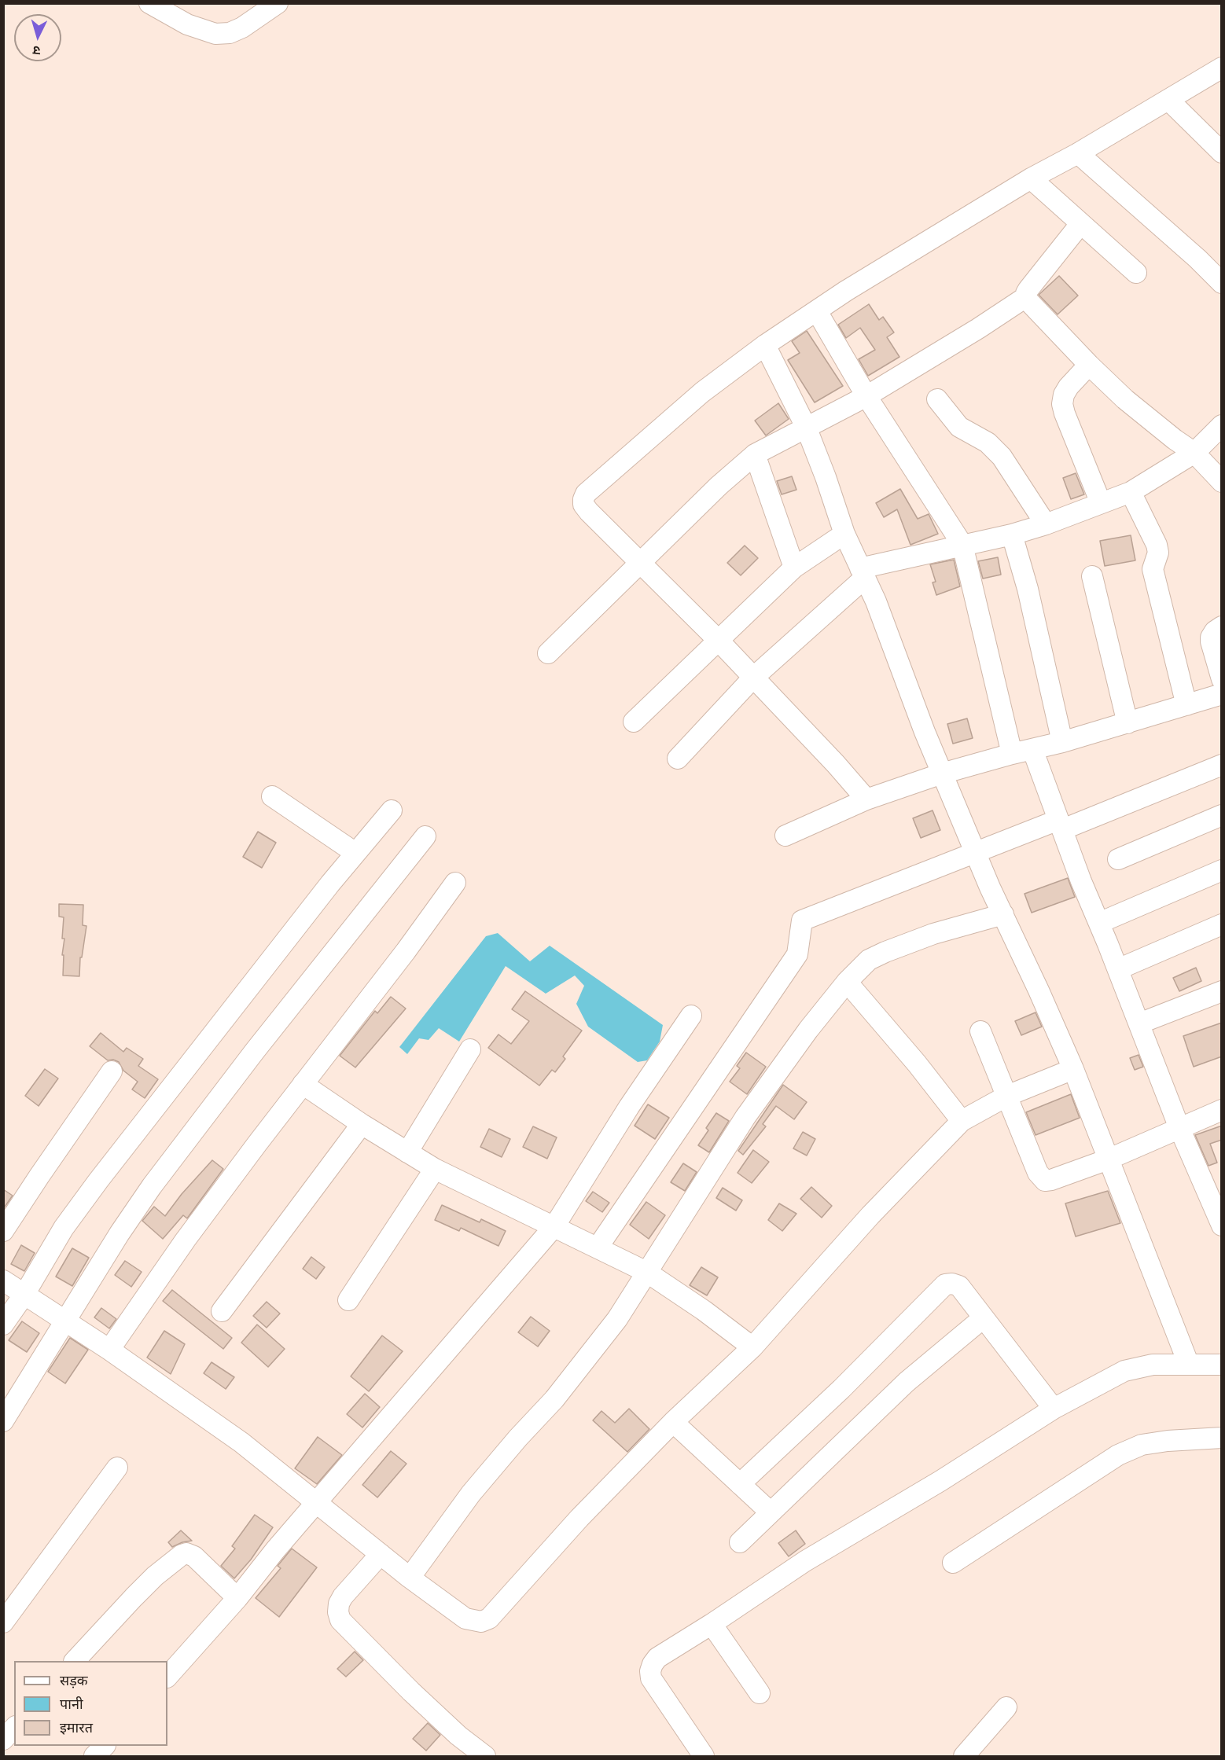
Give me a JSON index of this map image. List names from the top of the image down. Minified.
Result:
{"legend":["सड़क","पानी","इमारत"],"north":"bottom"}
